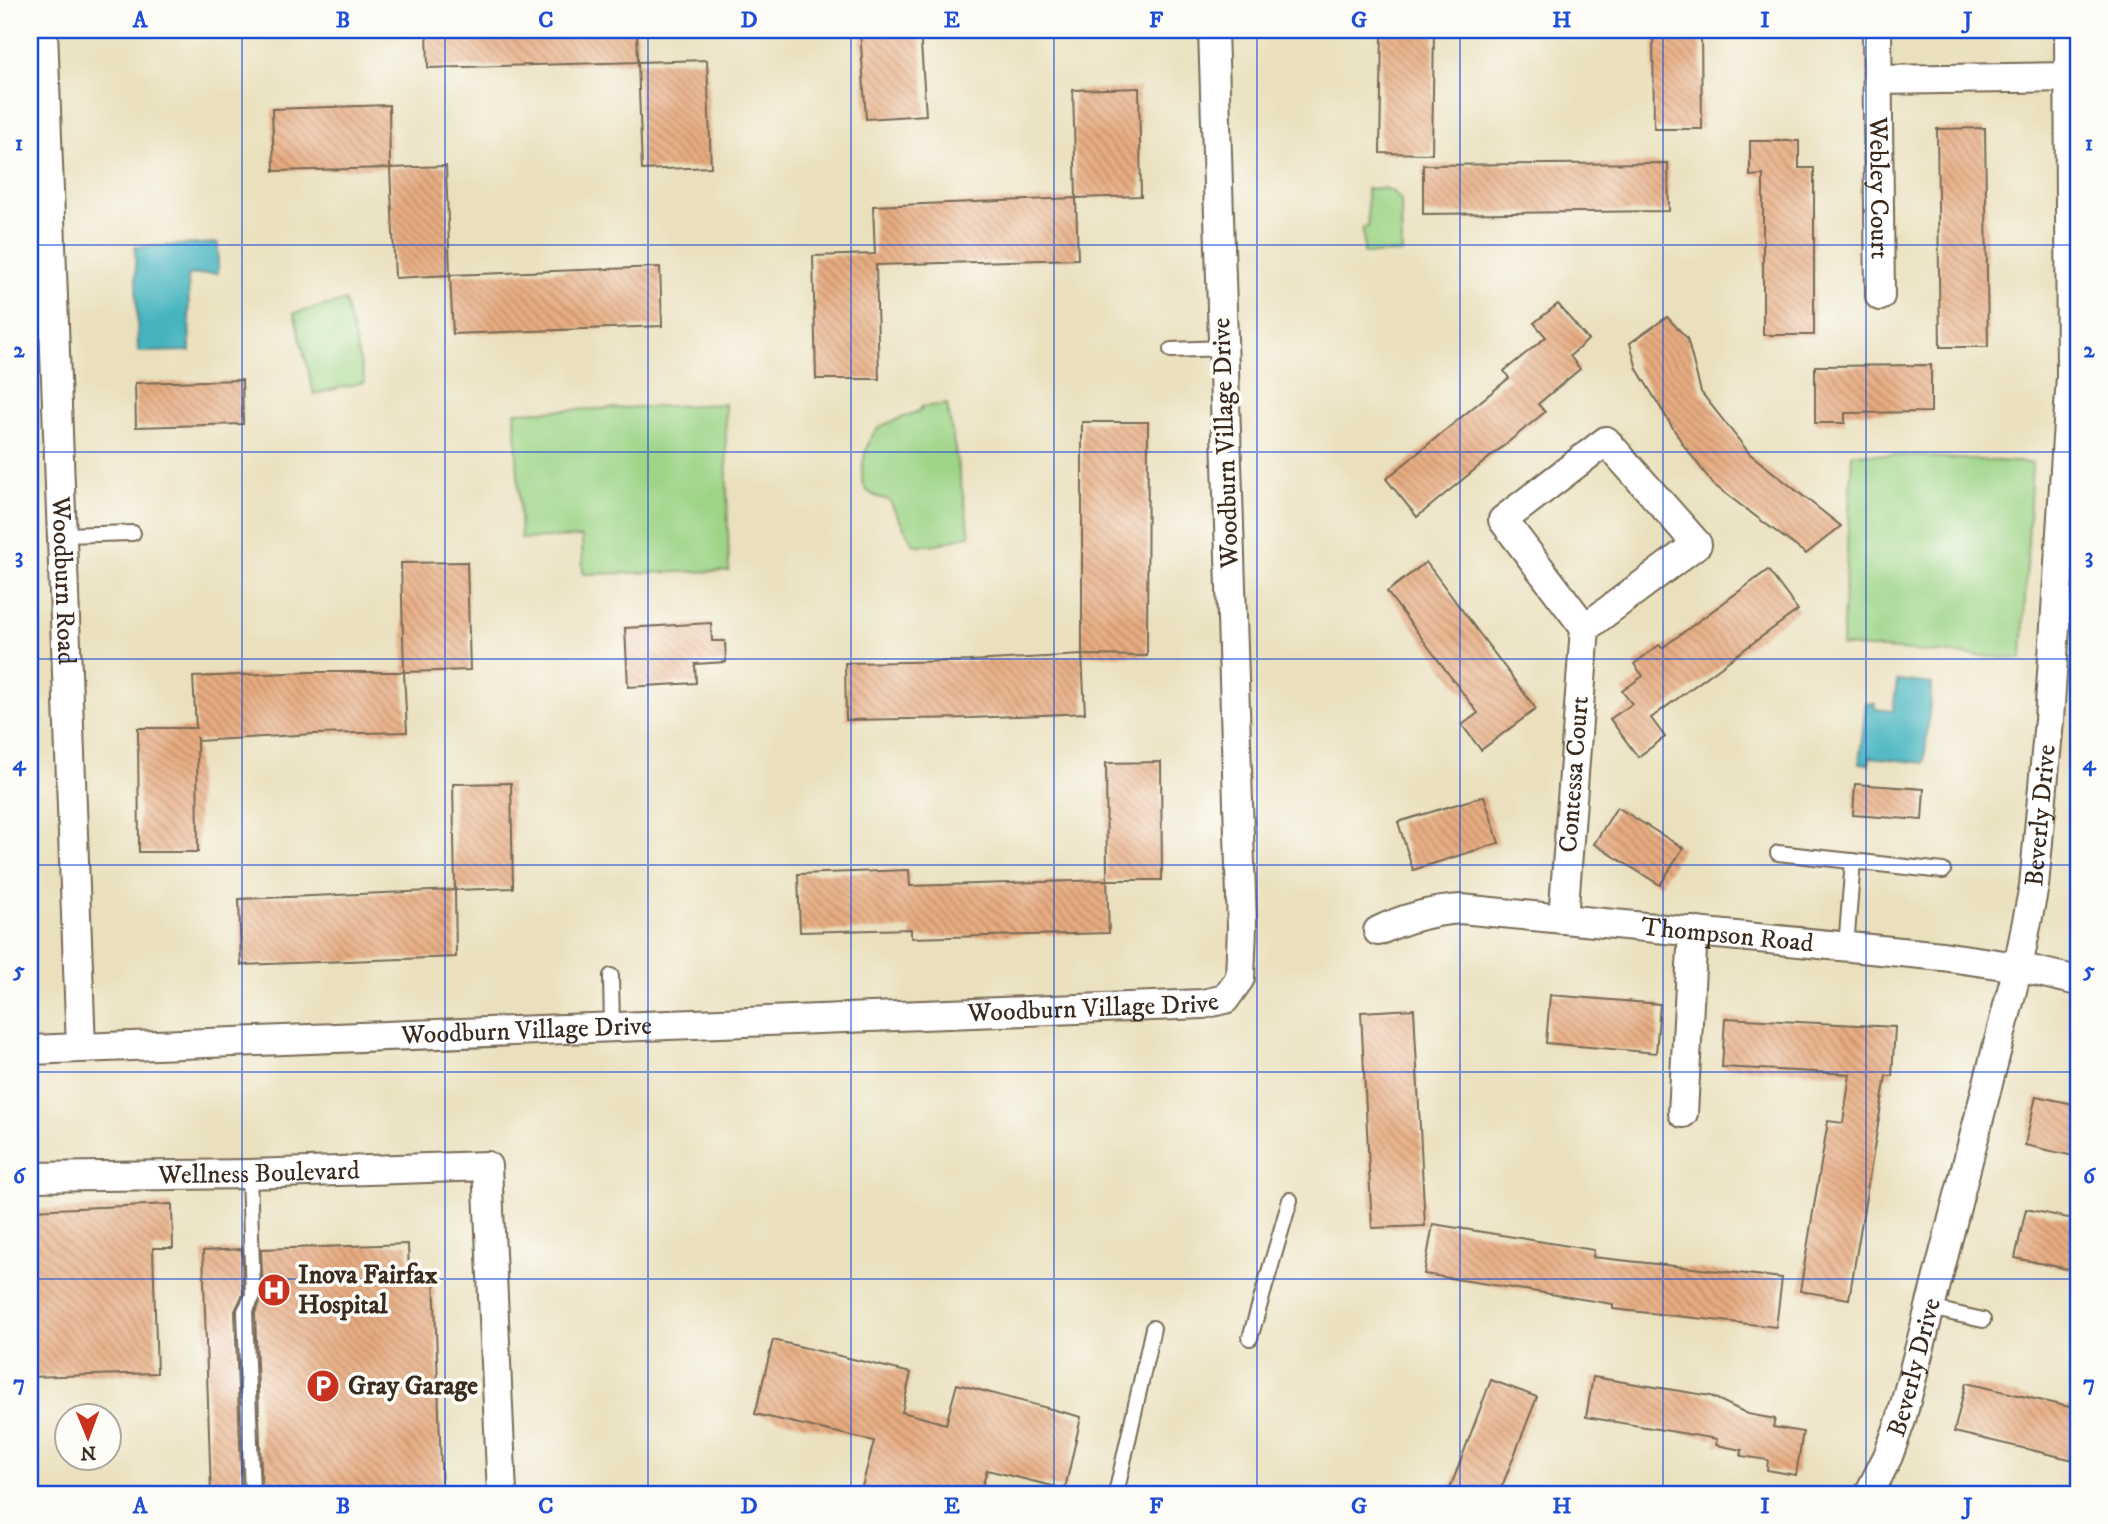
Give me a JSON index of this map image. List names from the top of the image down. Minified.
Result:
{"streets":{"street":["Webley Court","Woodburn Village Drive","Woodburn Road","Contessa Court","Beverly Drive","Thompson Road","Wellness Boulevard"]},"crossings":[["Webley Court","Beverly Drive"],["Woodburn Village Drive","Woodburn Road"],["Contessa Court","Thompson Road"],["Beverly Drive","Thompson Road"]],"places":{"hospital":["Inova Fairfax Hospital"],"parking":["Gray Garage"]},"north":"bottom","grid":{"columns":["A","B","C","D","E","F","G","H","I","J"],"rows":["1","2","3","4","5","6","7"]}}
